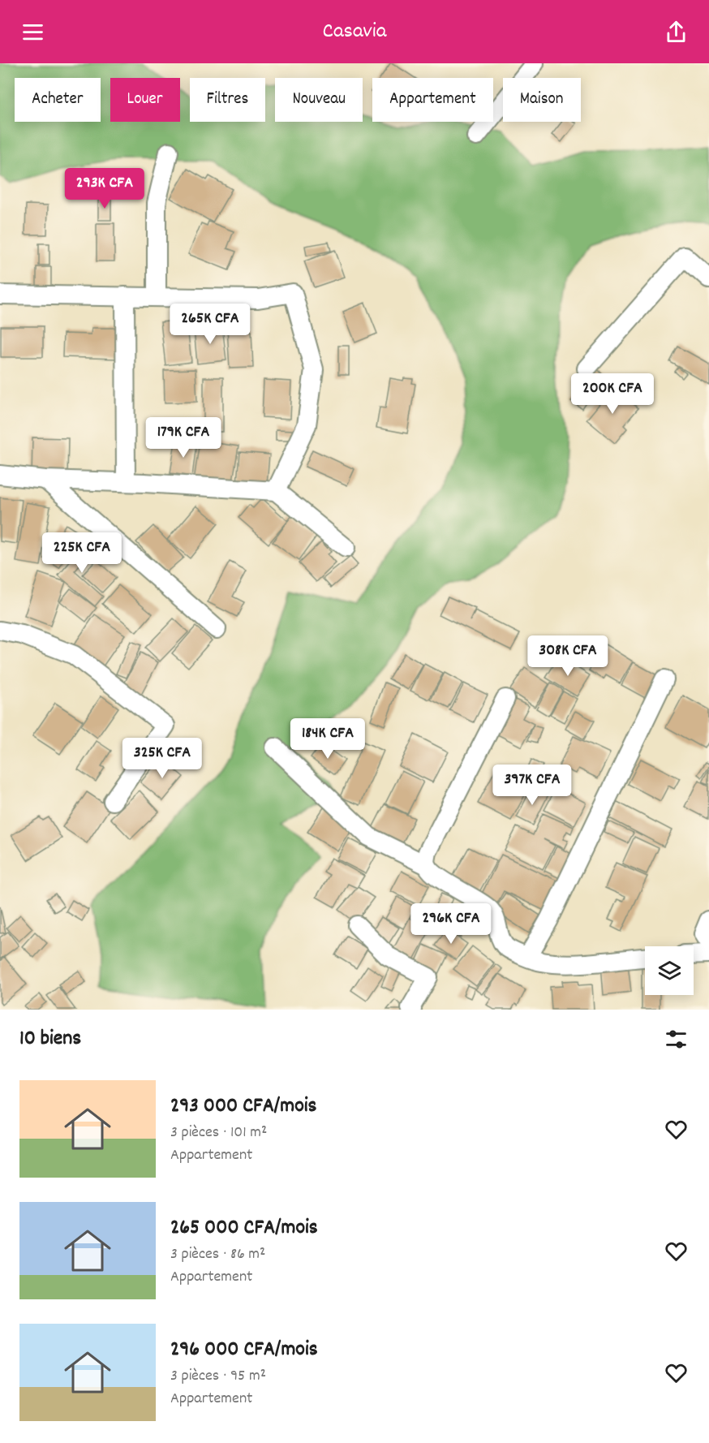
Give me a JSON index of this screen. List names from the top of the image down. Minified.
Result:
{"page":{"header":"Casavia","chip":["Acheter","Louer","Filtres","Nouveau","Appartement","Maison"],"price":["293K CFA","265K CFA","200K CFA","179K CFA","225K CFA","308K CFA","184K CFA","325K CFA","397K CFA","296K CFA"],"heading":"10 biens","list":[{"name":"293 000 CFA/mois","note":"3 pièces · 101 m² · Appartement"},{"name":"265 000 CFA/mois","note":"3 pièces · 86 m² · Appartement"},{"name":"296 000 CFA/mois","note":"3 pièces · 95 m² · Appartement"}]}}
